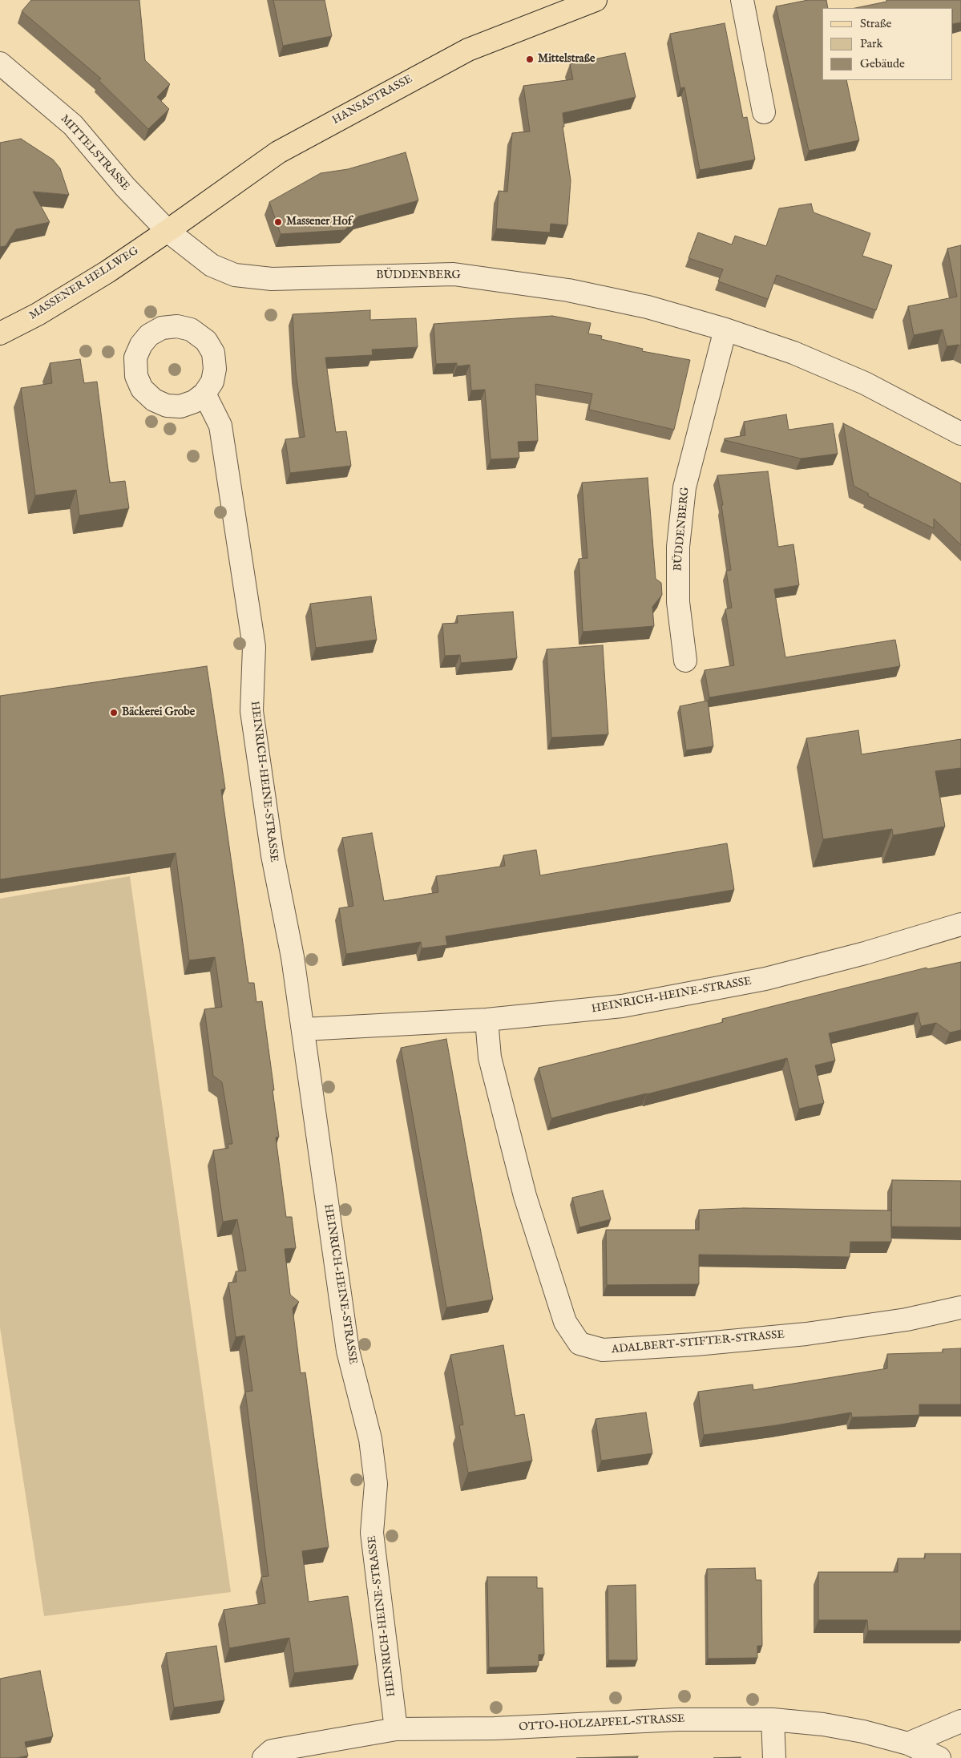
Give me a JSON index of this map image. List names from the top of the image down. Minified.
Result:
{"streets":{"main road":["HANSASTRASSE","MASSENER HELLWEG"],"street":["MITTELSTRASSE","BÜDDENBERG","HEINRICH-HEINE-STRASSE","ADALBERT-STIFTER-STRASSE","OTTO-HOLZAPFEL-STRASSE"]},"crossings":[["HANSASTRASSE","MITTELSTRASSE"],["HANSASTRASSE","BÜDDENBERG"],["HANSASTRASSE","MASSENER HELLWEG"],["MITTELSTRASSE","BÜDDENBERG"],["MITTELSTRASSE","MASSENER HELLWEG"],["BÜDDENBERG","MASSENER HELLWEG"],["HEINRICH-HEINE-STRASSE","ADALBERT-STIFTER-STRASSE"],["HEINRICH-HEINE-STRASSE","OTTO-HOLZAPFEL-STRASSE"]],"places":["Mittelstraße","Massener Hof","Bäckerei Grobe"],"legend":["Straße","Park","Gebäude"]}
